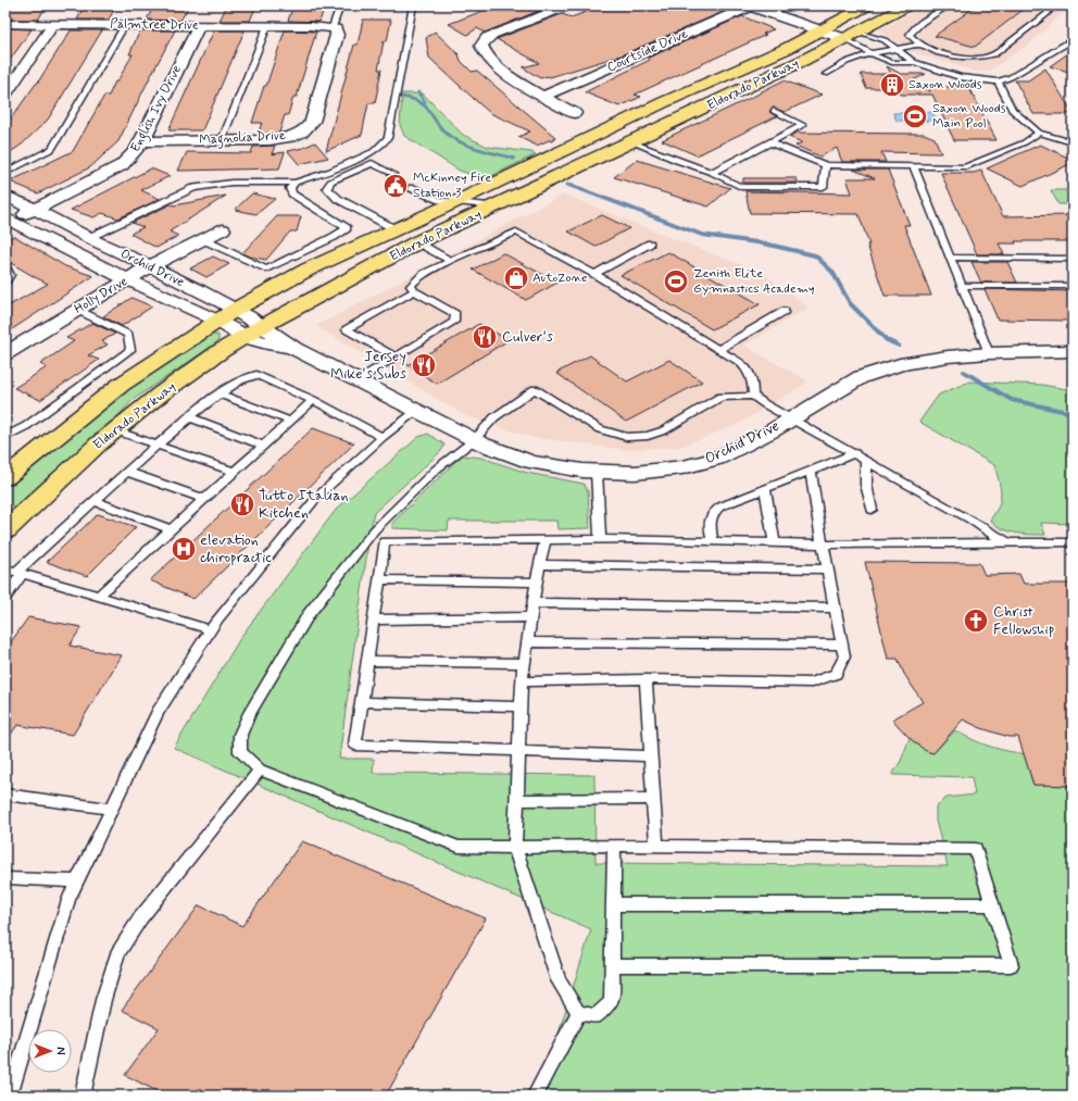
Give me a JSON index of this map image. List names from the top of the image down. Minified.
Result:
{"streets":{"main road":["Eldorado Parkway"],"street":["Palmtree Drive","Courtside Drive","English Ivy Drive","Magnolia Drive","Orchid Drive","Holly Drive"]},"crossings":[["Palmtree Drive","English Ivy Drive"],["Palmtree Drive","Magnolia Drive"],["Eldorado Parkway","Orchid Drive"],["English Ivy Drive","Magnolia Drive"],["English Ivy Drive","Orchid Drive"],["Orchid Drive","Holly Drive"]],"places":{"building":["Saxon Woods"],"sports":["Saxon Woods Main Pool","Zenith Elite Gymnastics Academy"],"public building":["McKinney Fire Station 3"],"shop":["AutoZone"],"restaurant":["Culver's","Jersey Mike's Subs","Tutto Italian Kitchen"],"hospital":["elevation chiropractic"],"church":["Christ Fellowship"]},"north":"right"}
